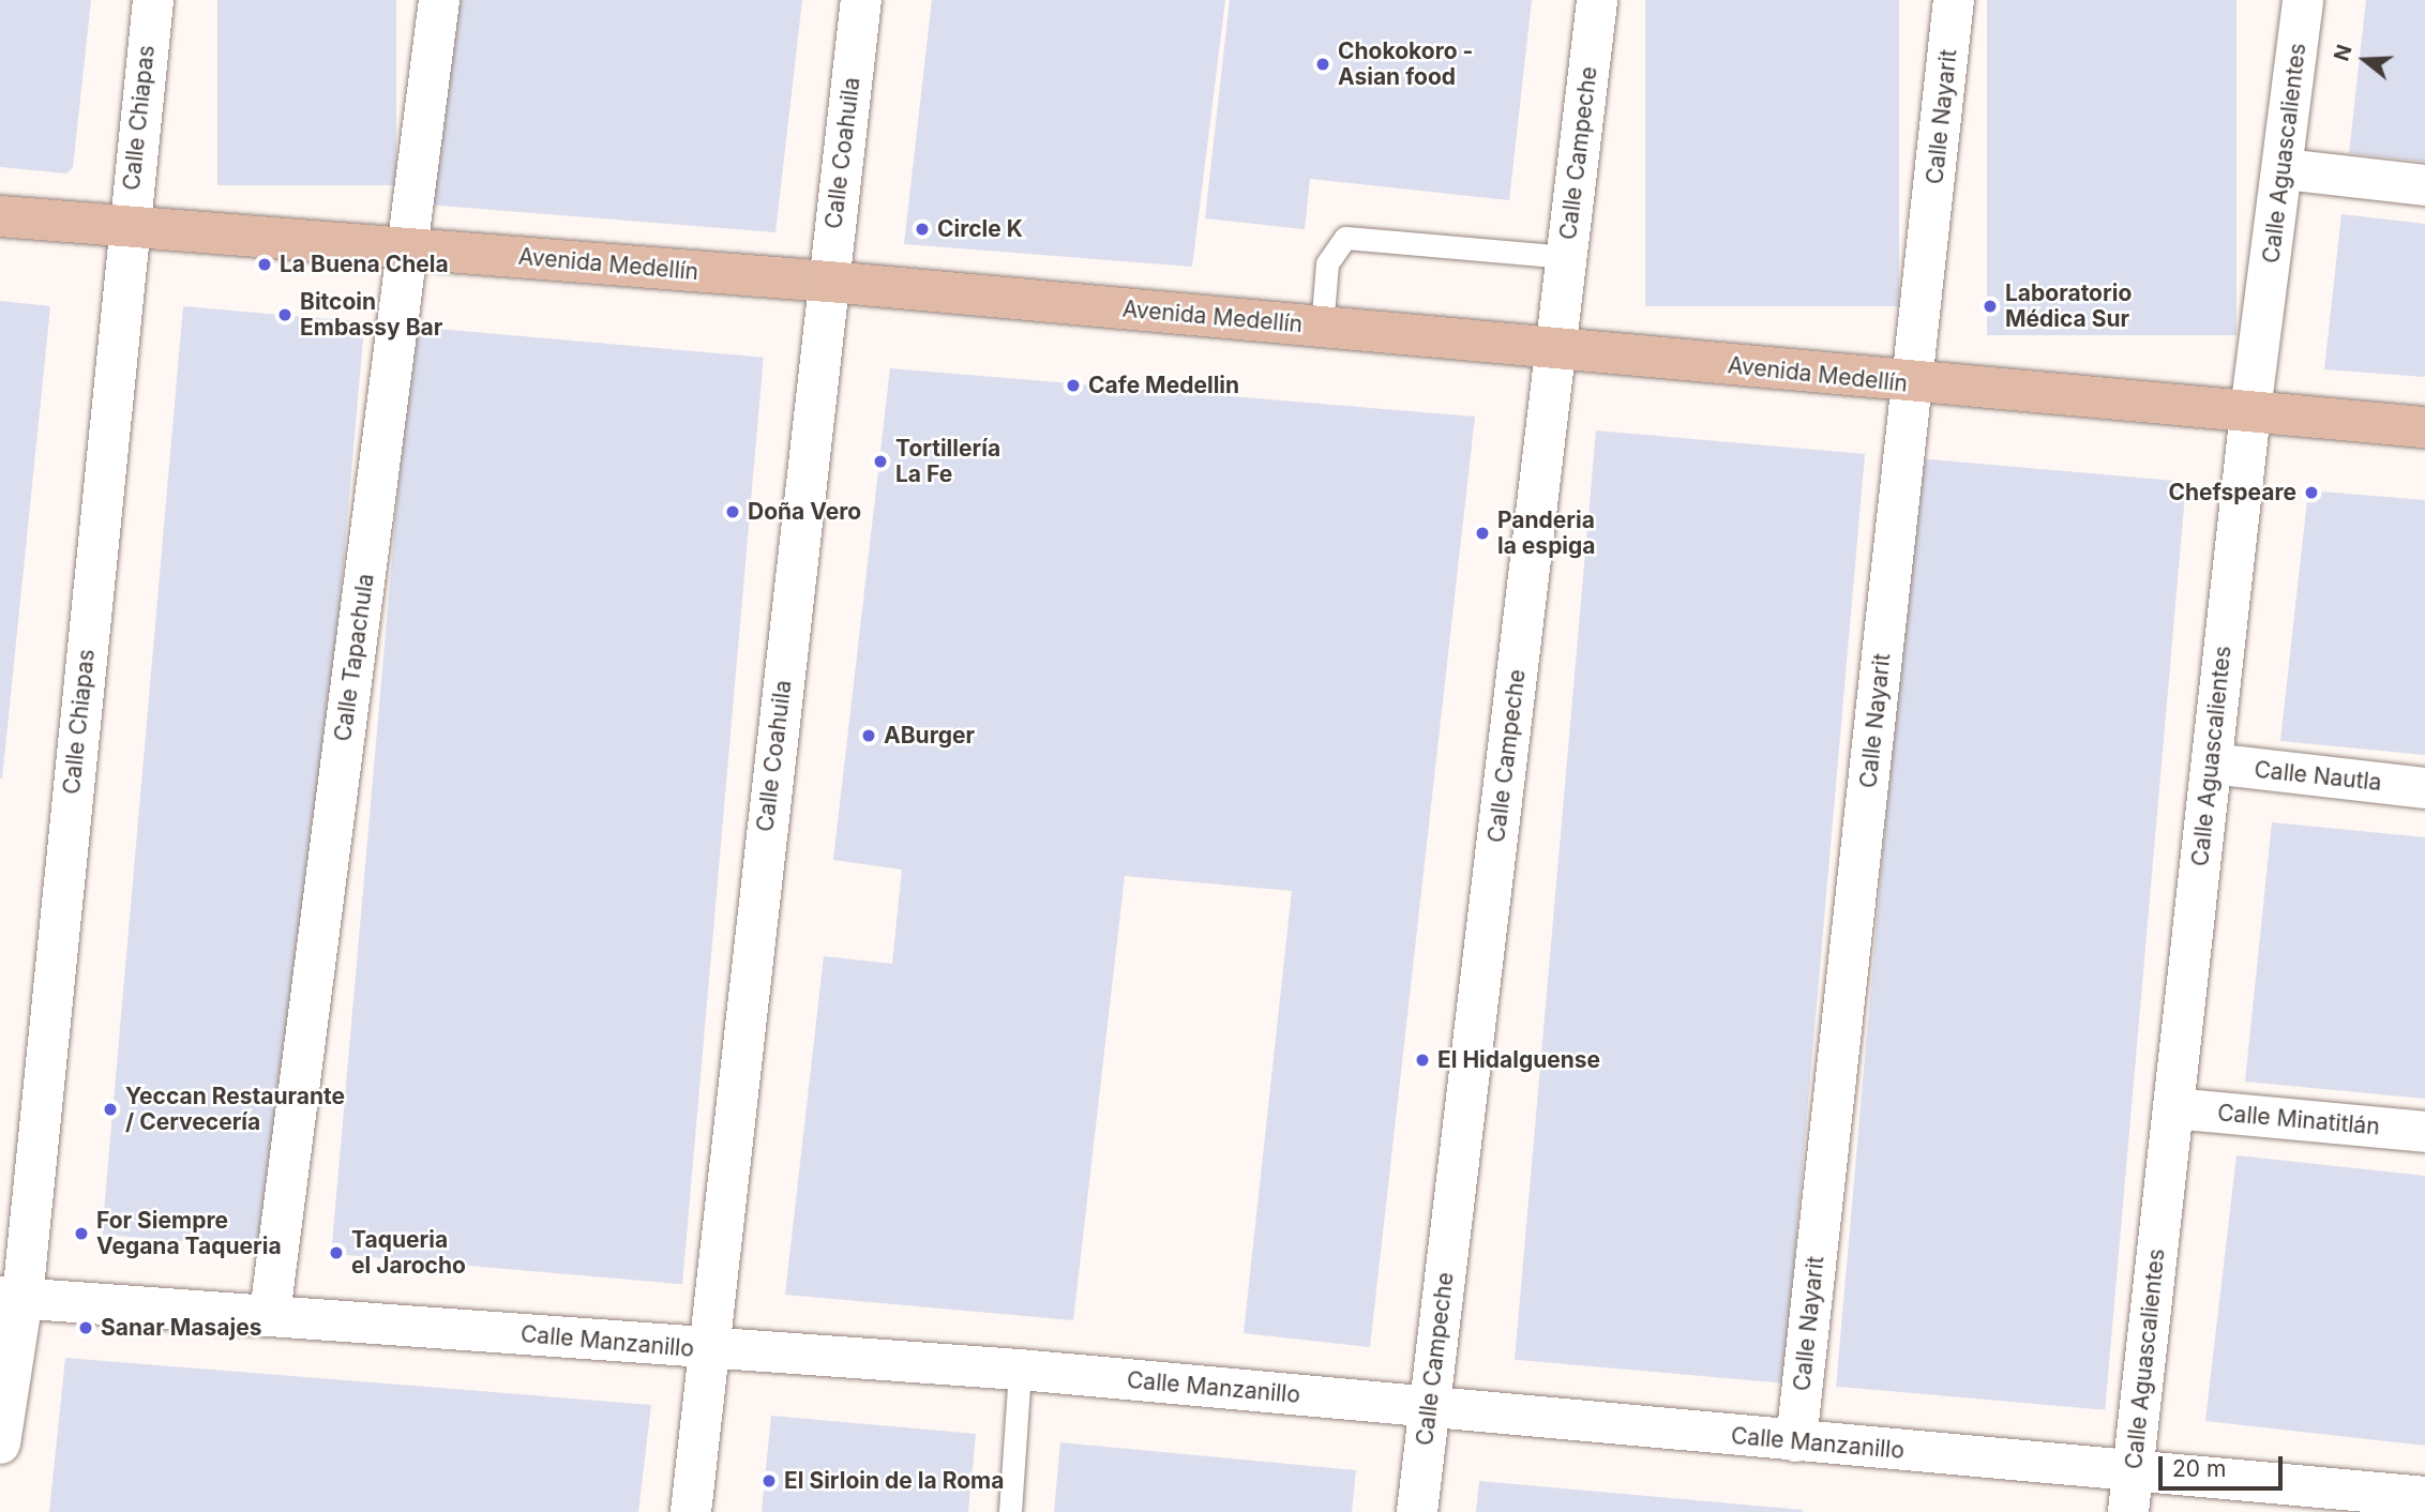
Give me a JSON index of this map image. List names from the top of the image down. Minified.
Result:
{"streets":{"main road":["Avenida Medellín"],"street":["Calle Nayarit","Calle Chiapas","Calle Coahuila","Calle Campeche","Calle Aguascalientes","Calle Tapachula","Calle Nautla","Calle Minatitlán","Calle Manzanillo"]},"crossings":[["Calle Nayarit","Avenida Medellín"],["Calle Nayarit","Calle Manzanillo"],["Calle Chiapas","Avenida Medellín"],["Calle Chiapas","Calle Manzanillo"],["Calle Coahuila","Avenida Medellín"],["Calle Coahuila","Calle Manzanillo"],["Calle Campeche","Avenida Medellín"],["Calle Campeche","Calle Manzanillo"],["Calle Aguascalientes","Avenida Medellín"],["Calle Aguascalientes","Calle Nautla"],["Calle Aguascalientes","Calle Minatitlán"],["Calle Aguascalientes","Calle Manzanillo"],["Avenida Medellín","Calle Tapachula"],["Calle Tapachula","Calle Manzanillo"]],"places":["Chokokoro - Asian food","Circle K","La Buena Chela","Laboratorio Médica Sur","Bitcoin Embassy Bar","Cafe Medellin","Tortillería La Fe","Chefspeare","Doña Vero","Panderia la espiga","ABurger","El Hidalguense","Yeccan Restaurante / Cervecería","For Siempre Vegana Taqueria","Taqueria el Jarocho","Sanar Masajes","El Sirloin de la Roma"],"scale_bar":"20 m","north":"left"}
